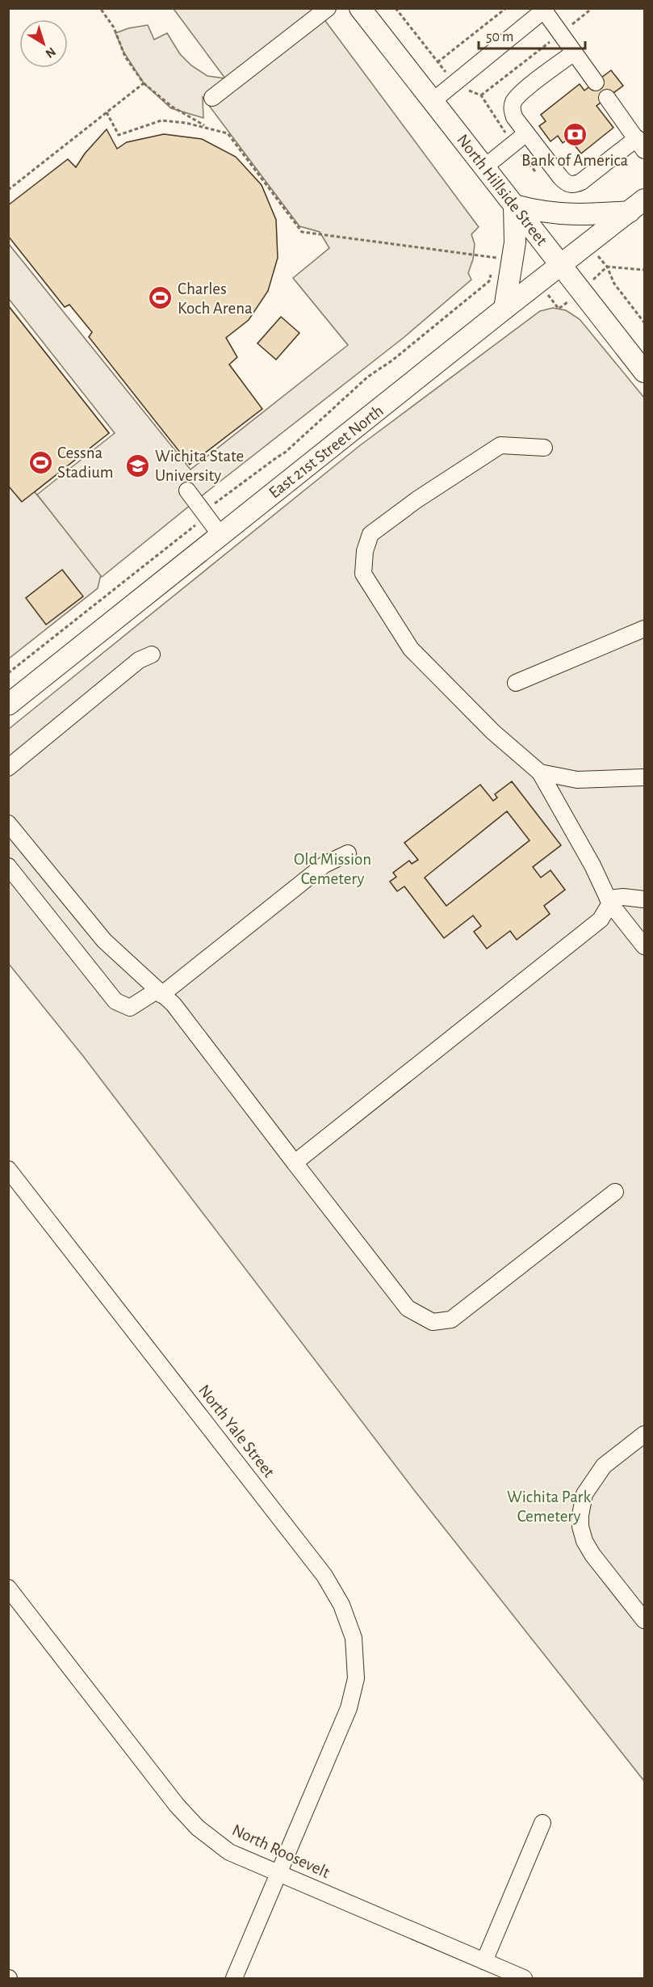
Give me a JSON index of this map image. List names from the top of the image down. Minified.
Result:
{"streets":{"main road":["North Hillside Street","East 21st Street North"],"street":["North Yale Street","North Roosevelt"]},"crossings":[["North Hillside Street","East 21st Street North"],["North Yale Street","North Roosevelt"]],"parks":["Old Mission Cemetery","Wichita Park Cemetery"],"places":{"bank":["Bank of America"],"sports":["Charles Koch Arena","Cessna Stadium"],"school or university":["Wichita State University"]},"scale_bar":"50 m","north":"bottom right"}
